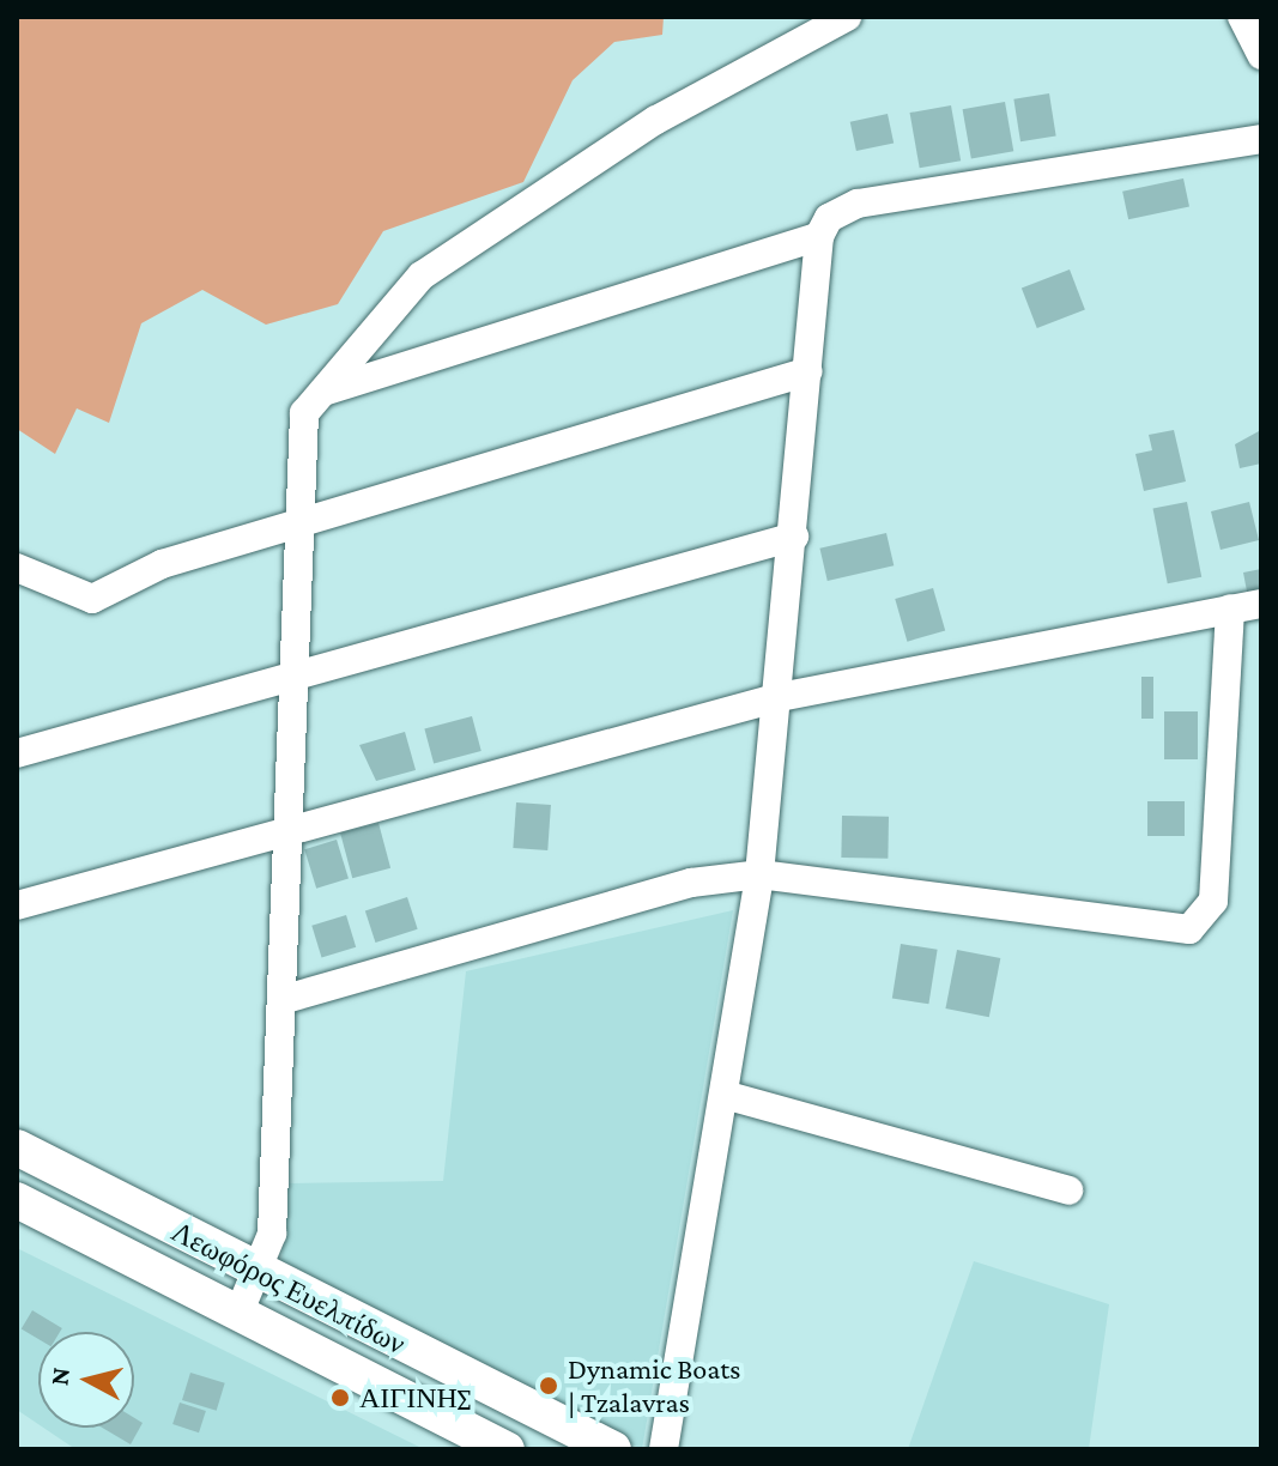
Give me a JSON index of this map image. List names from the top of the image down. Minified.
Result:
{"streets":{"main road":["Λεωφόρος Ευελπίδων"]},"places":["Dynamic Boats | Tzalavras","ΑΙΓΙΝΗΣ"],"north":"left"}
